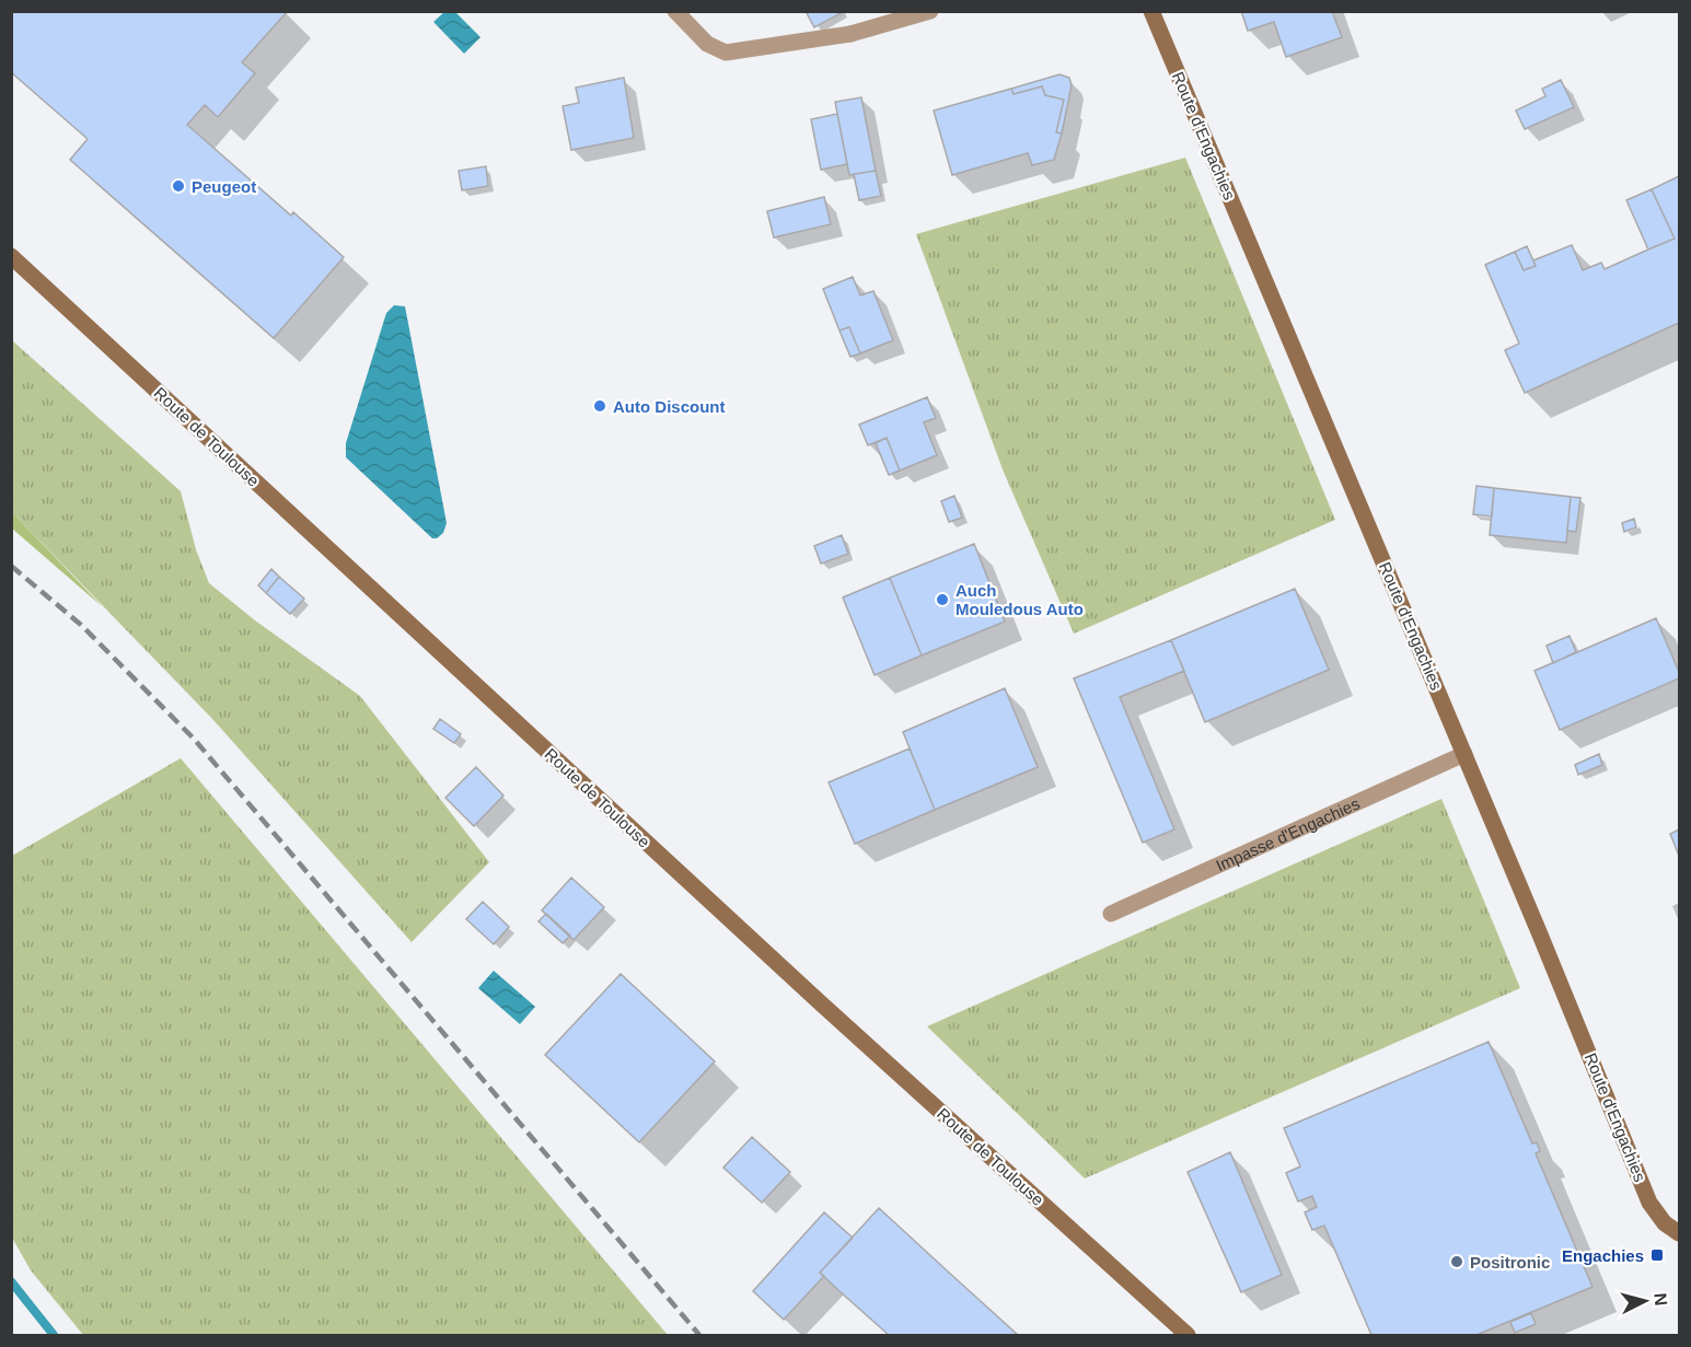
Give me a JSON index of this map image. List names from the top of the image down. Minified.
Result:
{"streets":{"main road":["Route d'Engachies","Route de Toulouse"],"street":["Impasse d'Engachies"]},"crossings":[["Route d'Engachies","Impasse d'Engachies"]],"places":{"other":["Peugeot","Auto Discount","Auch Mouledous Auto","Positronic"],"transit":["Engachies"]},"north":"right"}
